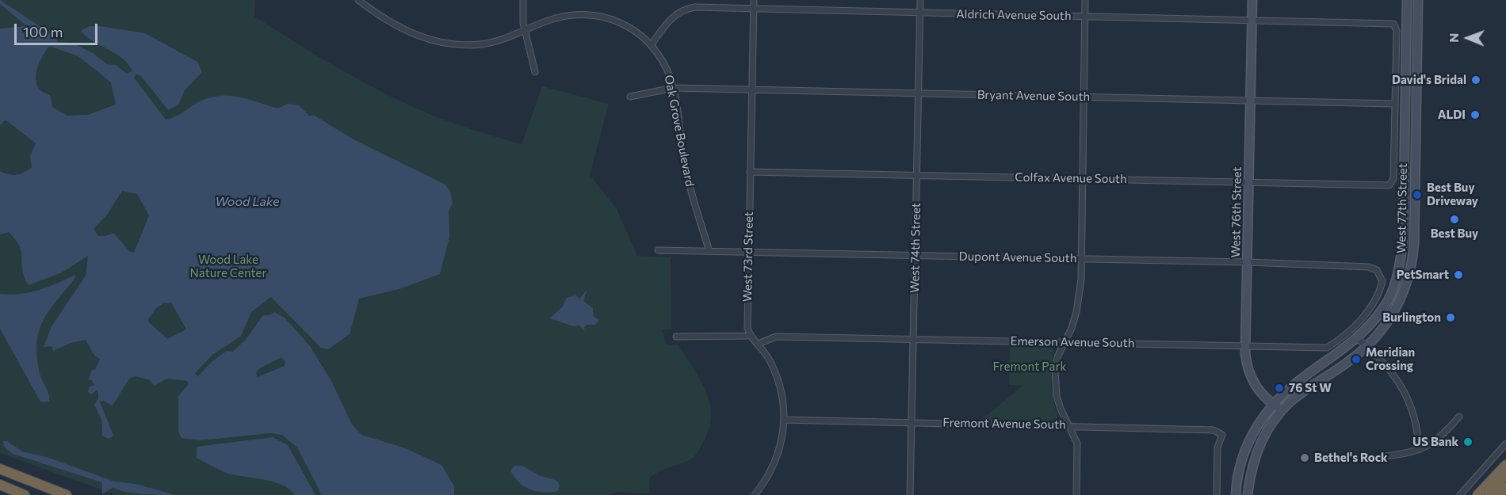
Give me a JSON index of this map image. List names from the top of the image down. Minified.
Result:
{"streets":{"street":["Aldrich Avenue South","Bryant Avenue South","Oak Grove Boulevard","Colfax Avenue South","West 77th Street","West 76th Street","West 74th Street","West 73rd Street","Dupont Avenue South","Emerson Avenue South","Fremont Avenue South"]},"crossings":[["Aldrich Avenue South","Bryant Avenue South"],["Aldrich Avenue South","Oak Grove Boulevard"],["Aldrich Avenue South","Colfax Avenue South"],["Aldrich Avenue South","West 76th Street"],["Aldrich Avenue South","West 74th Street"],["Aldrich Avenue South","West 73rd Street"],["Bryant Avenue South","Oak Grove Boulevard"],["Bryant Avenue South","Colfax Avenue South"],["Bryant Avenue South","West 76th Street"],["Bryant Avenue South","West 74th Street"],["Bryant Avenue South","West 73rd Street"],["Oak Grove Boulevard","Dupont Avenue South"],["Colfax Avenue South","West 76th Street"],["Colfax Avenue South","West 74th Street"],["Colfax Avenue South","West 73rd Street"],["West 77th Street","West 76th Street"],["West 76th Street","Dupont Avenue South"],["West 76th Street","Emerson Avenue South"],["West 74th Street","Dupont Avenue South"],["West 74th Street","Emerson Avenue South"],["West 74th Street","Fremont Avenue South"],["West 73rd Street","Dupont Avenue South"],["Dupont Avenue South","Emerson Avenue South"]],"water":["Wood Lake"],"parks":["Wood Lake Nature Center","Fremont Park"],"places":["David's Bridal","ALDI","Best Buy Driveway","Best Buy","PetSmart","Burlington","Meridian Crossing","76 St W","US Bank","Bethel's Rock"],"scale_bar":"100 m","north":"left"}
